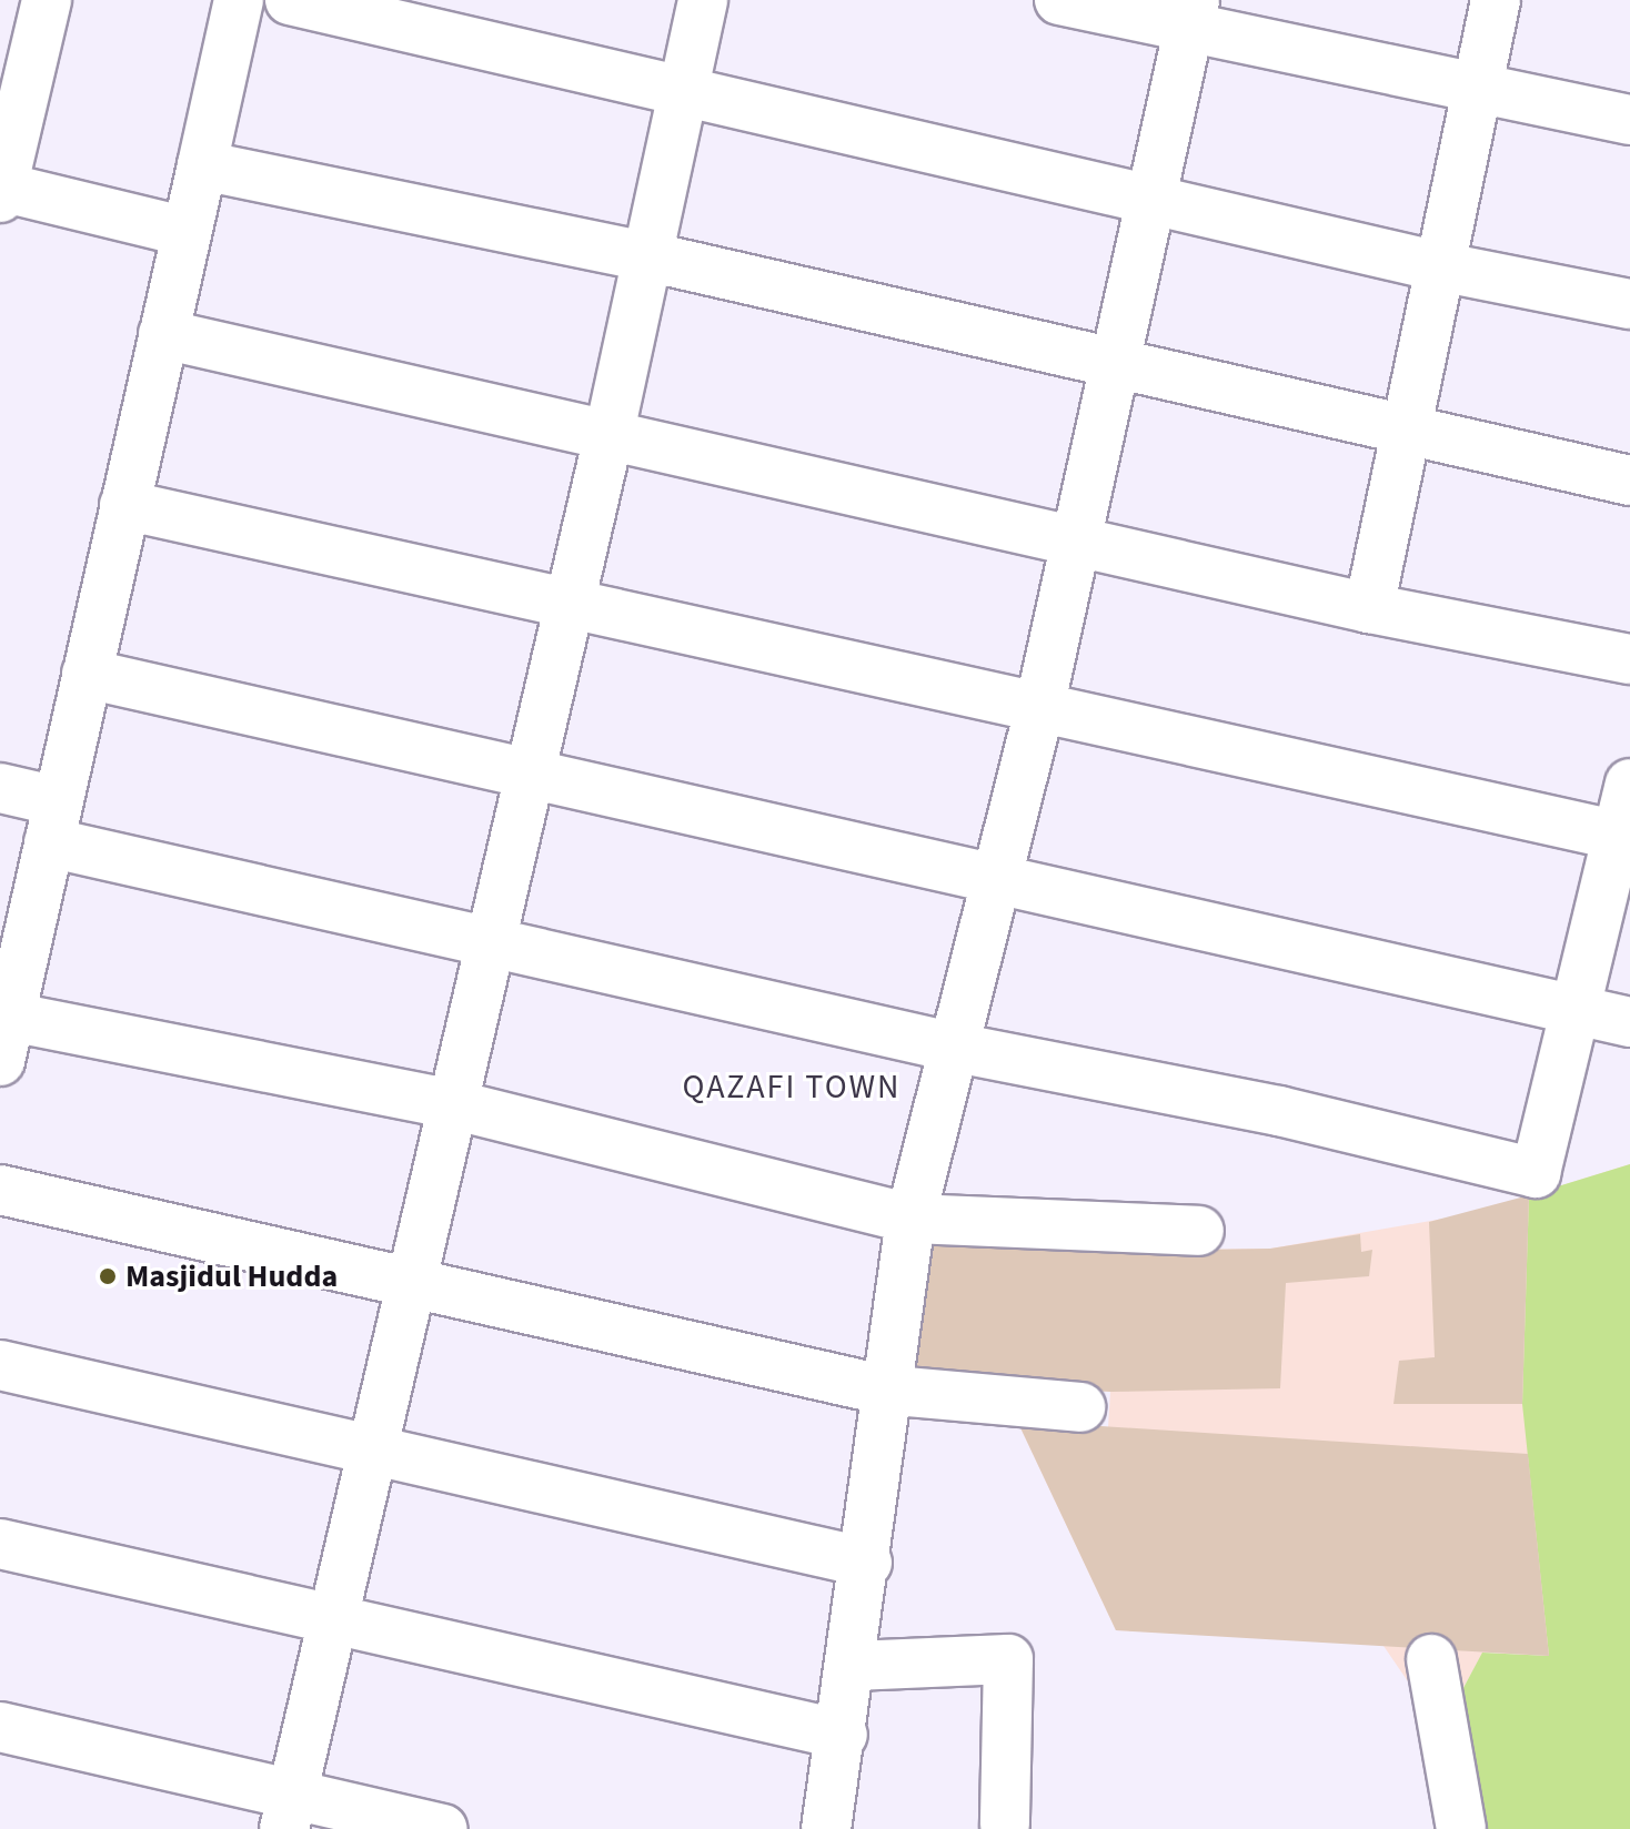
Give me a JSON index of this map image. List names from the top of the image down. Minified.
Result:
{"districts":["QAZAFI TOWN"],"places":["Masjidul Hudda"]}
